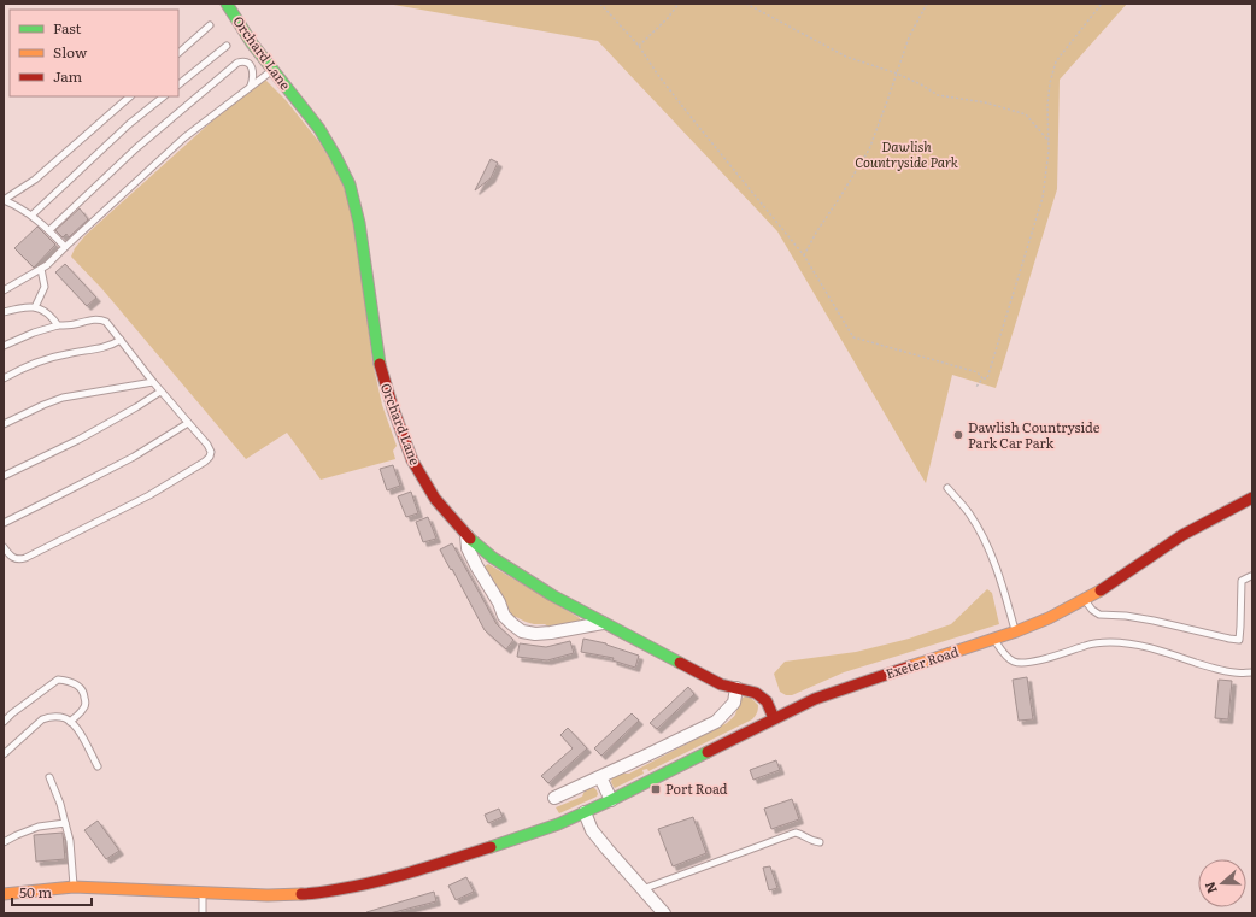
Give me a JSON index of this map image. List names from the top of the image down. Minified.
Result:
{"streets":{"main road":["Orchard Lane","Exeter Road"]},"crossings":[["Orchard Lane","Exeter Road"]],"parks":["Dawlish Countryside Park"],"places":{"other":["Dawlish Countryside Park Car Park"],"transit":["Port Road"]},"legend":["Fast","Slow","Jam"],"scale_bar":"50 m","north":"left"}
